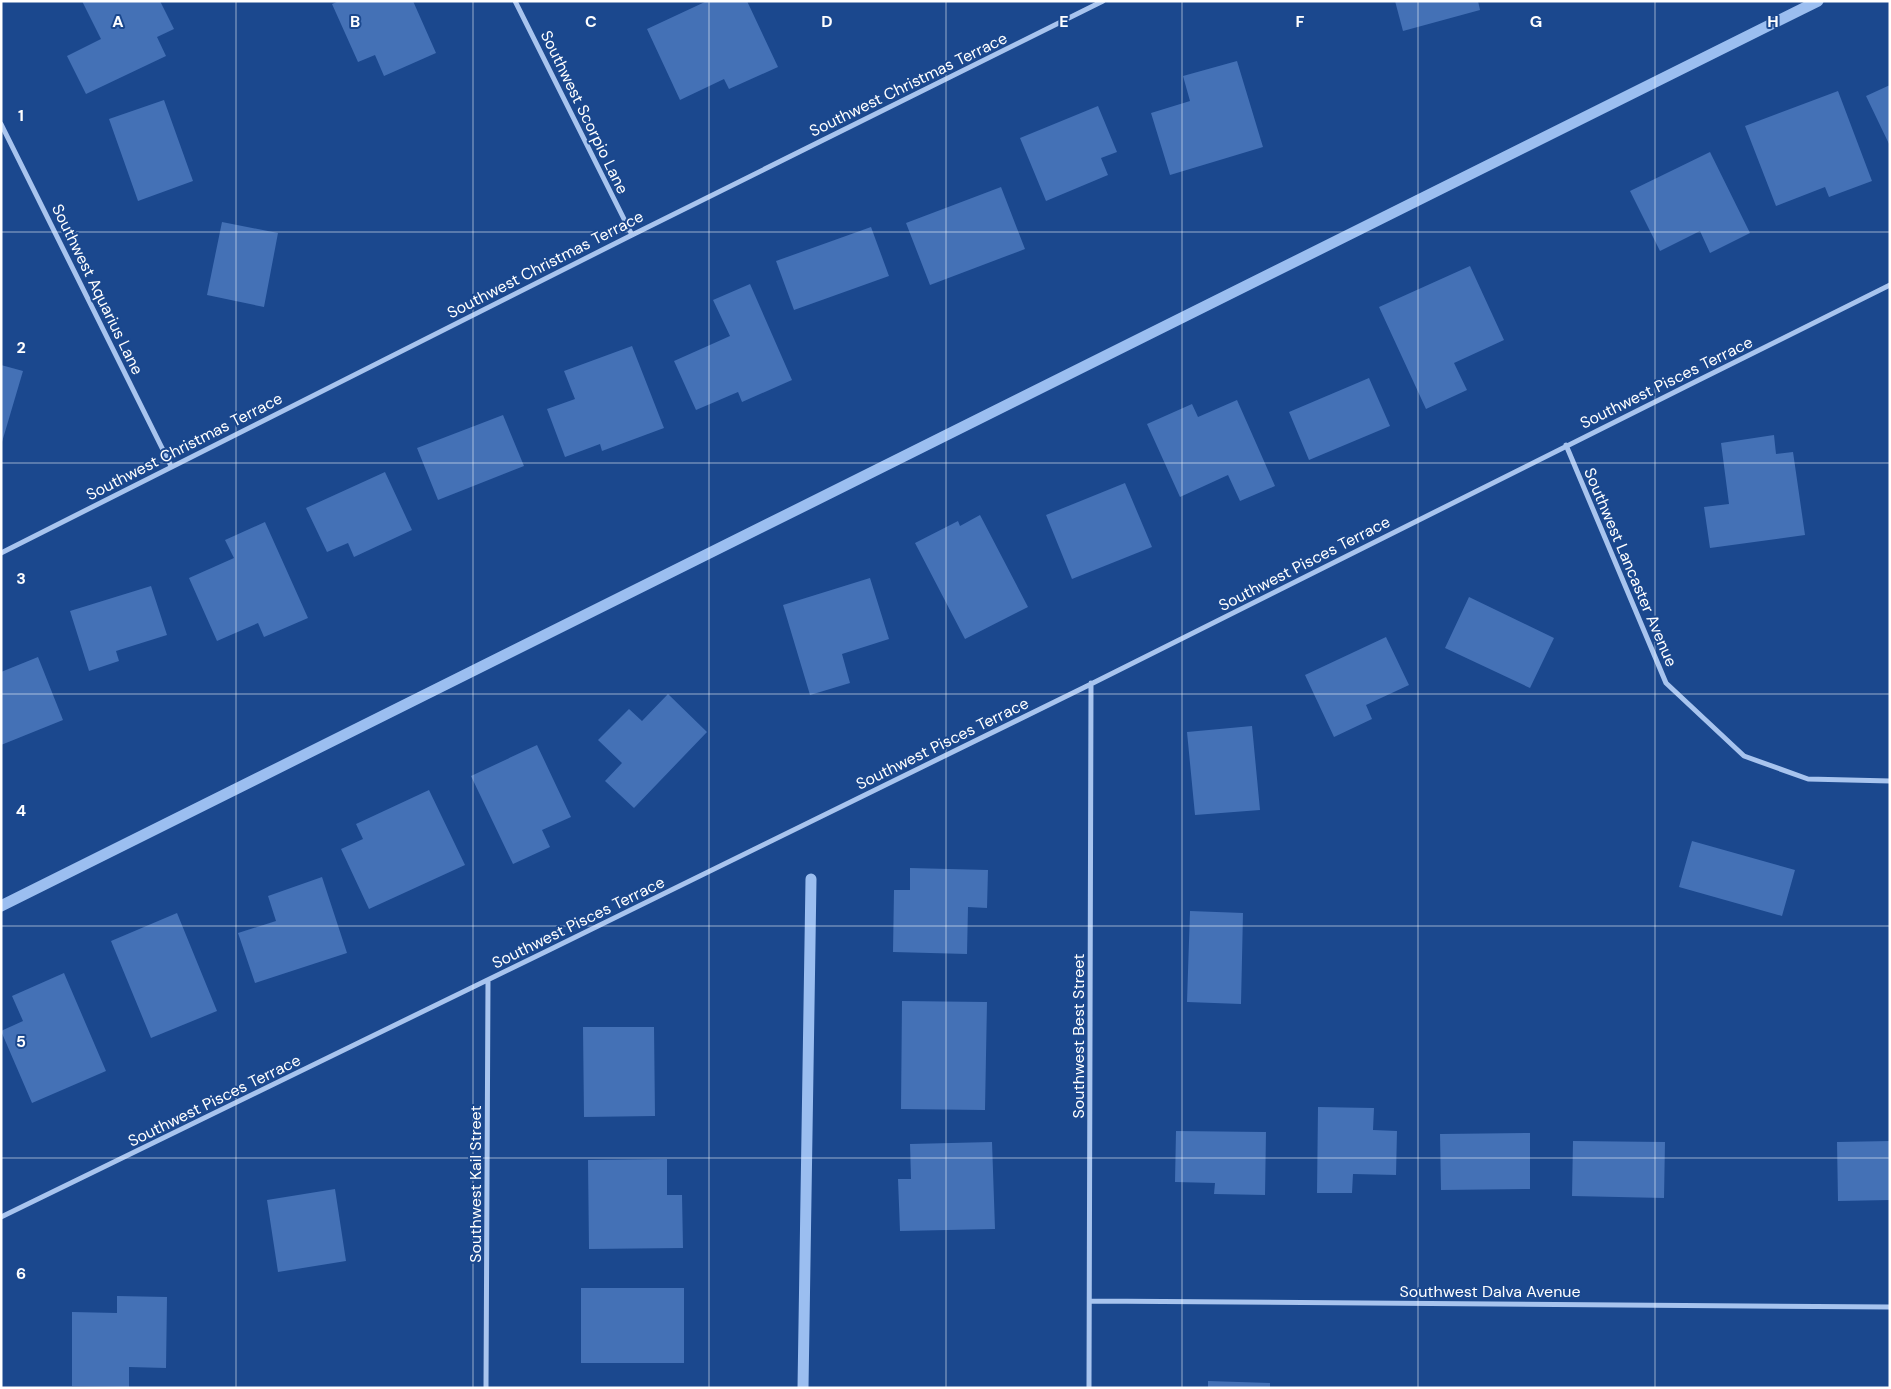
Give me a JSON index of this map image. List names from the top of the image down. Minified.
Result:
{"streets":{"street":["Southwest Christmas Terrace","Southwest Scorpio Lane","Southwest Aquarius Lane","Southwest Pisces Terrace","Southwest Lancaster Avenue","Southwest Best Street","Southwest Kail Street","Southwest Dalva Avenue"]},"crossings":[["Southwest Christmas Terrace","Southwest Scorpio Lane"],["Southwest Christmas Terrace","Southwest Aquarius Lane"],["Southwest Pisces Terrace","Southwest Lancaster Avenue"],["Southwest Pisces Terrace","Southwest Best Street"],["Southwest Pisces Terrace","Southwest Kail Street"],["Southwest Best Street","Southwest Dalva Avenue"]],"grid":{"columns":["A","B","C","D","E","F","G","H"],"rows":["1","2","3","4","5","6"]}}
